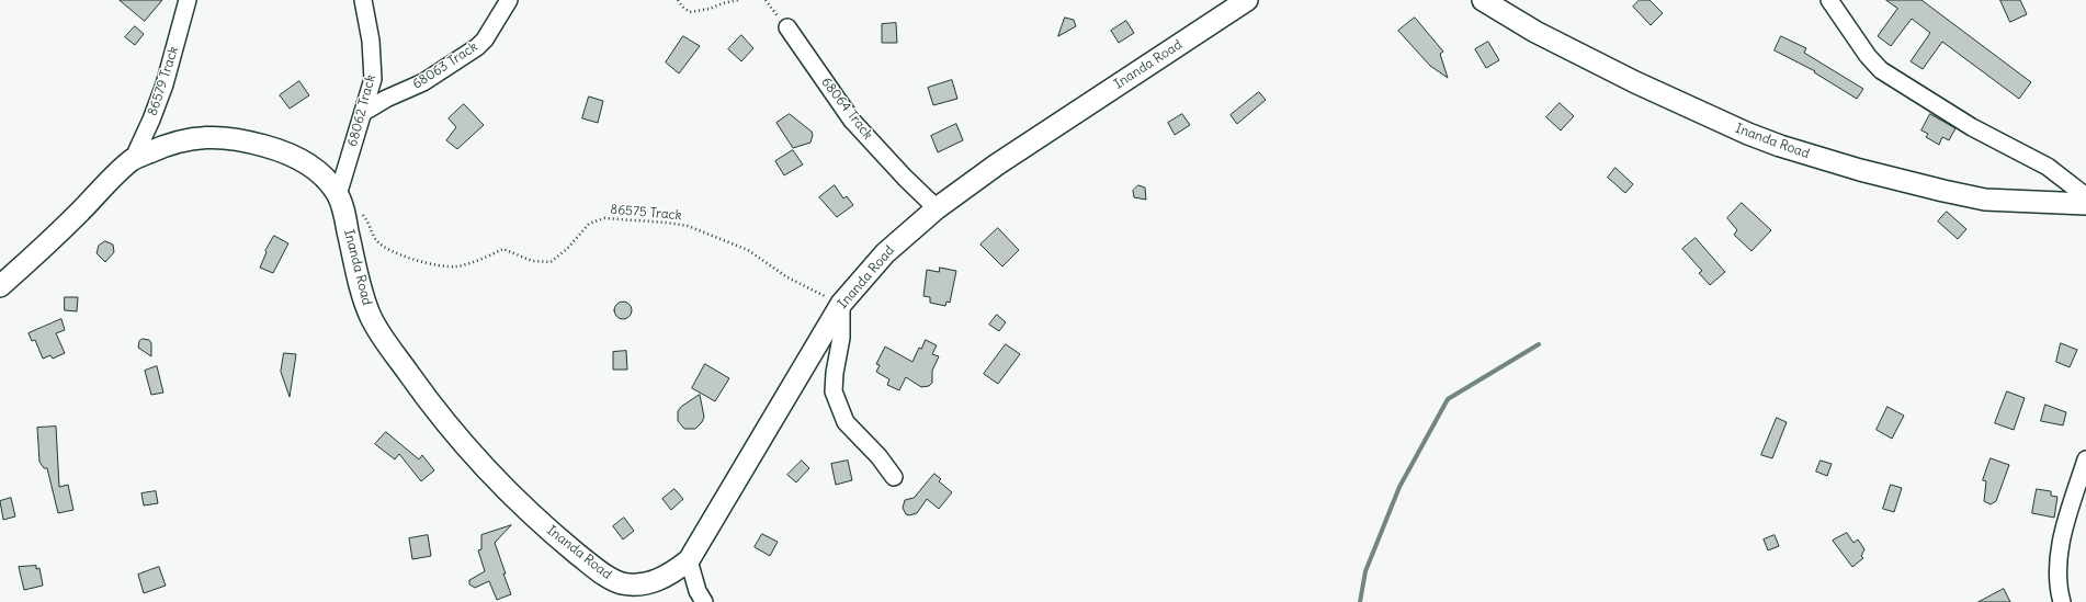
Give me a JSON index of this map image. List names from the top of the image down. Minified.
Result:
{"streets":{"street":["Inanda Road","68063 Track","86579 Track","68064 Track","68062 Track"],"path":["86575 Track"]},"crossings":[["Inanda Road","86579 Track"],["Inanda Road","68064 Track"],["Inanda Road","68062 Track"],["Inanda Road","86575 Track"],["68063 Track","68062 Track"],["68062 Track","86575 Track"]]}
